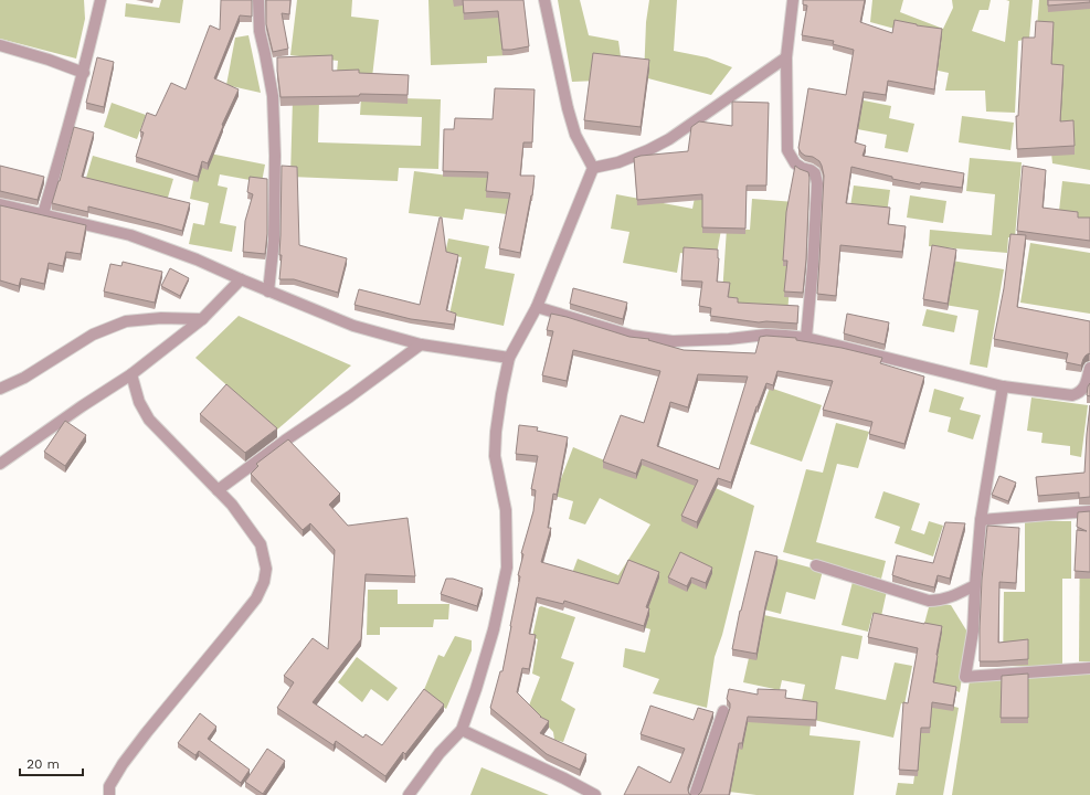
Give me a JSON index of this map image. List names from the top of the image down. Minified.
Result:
{"scale_bar":"20 m"}
